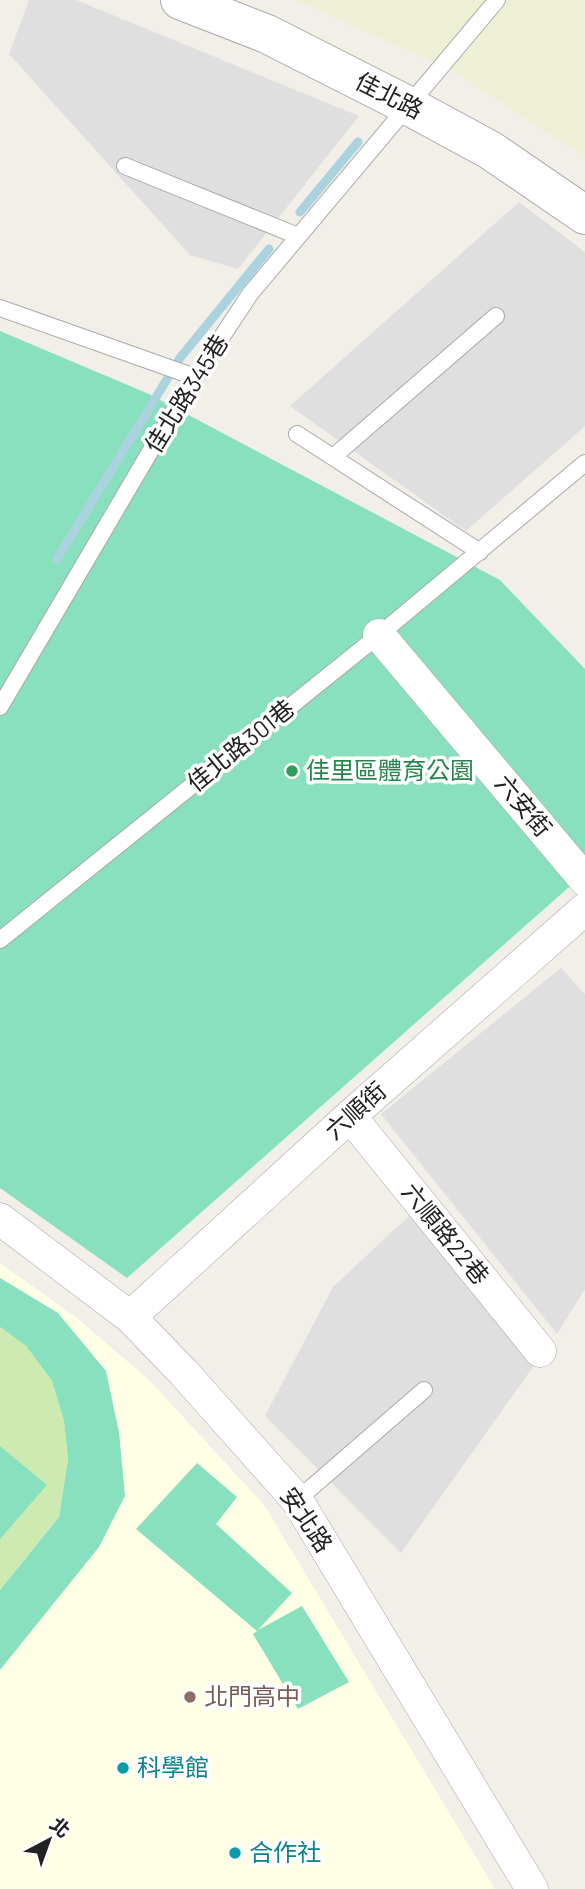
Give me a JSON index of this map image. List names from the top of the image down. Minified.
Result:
{"streets":{"street":["佳北路","六安街","六順街","六順路22巷","安北路"],"lane":["佳北路345巷","佳北路301巷"]},"crossings":[["佳北路","佳北路345巷"],["佳北路301巷","六安街"],["六順街","六順路22巷"],["六順街","安北路"]],"places":["佳里區體育公園","北門高中","科學館","合作社"],"north":"top right"}
